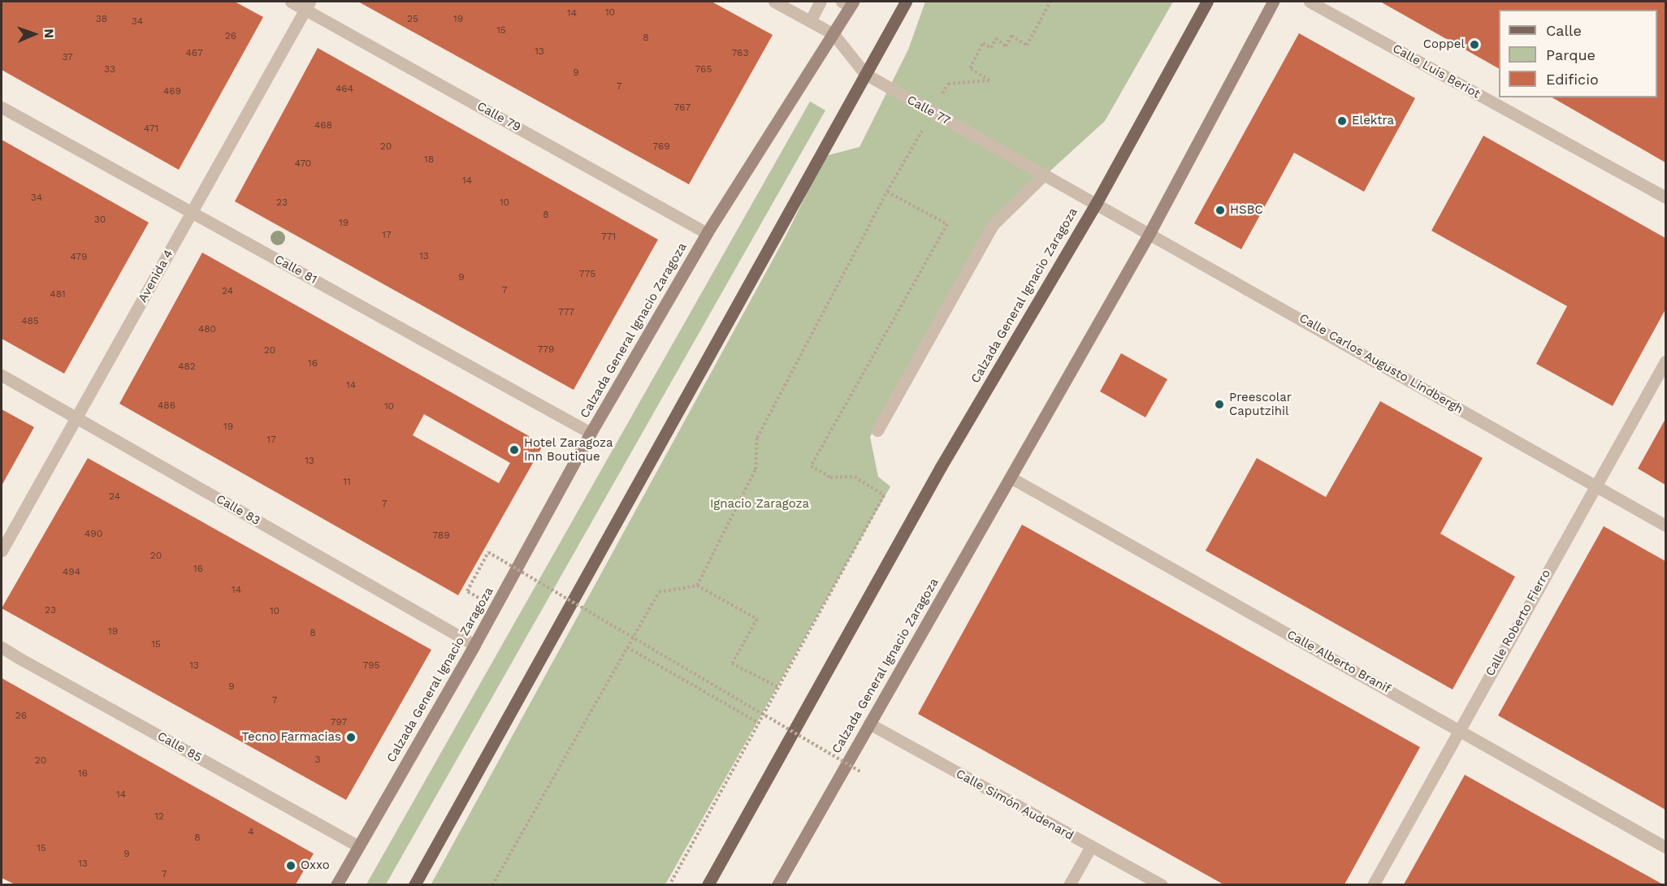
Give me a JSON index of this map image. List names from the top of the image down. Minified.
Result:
{"streets":{"main road":["Calzada General Ignacio Zaragoza"],"street":["Calle Luis Beriot","Calle 77","Calle 79","Calle 81","Avenida 4","Calle Carlos Augusto Lindbergh","Calle 83","Calle Roberto Fierro","Calle Alberto Branif","Calle 85","Calle Simón Audenard"]},"crossings":[["Calle 77","Calzada General Ignacio Zaragoza"],["Calle 77","Calle Carlos Augusto Lindbergh"],["Calle 79","Avenida 4"],["Calle 79","Calzada General Ignacio Zaragoza"],["Calle 81","Avenida 4"],["Calle 81","Calzada General Ignacio Zaragoza"],["Avenida 4","Calle 83"],["Calzada General Ignacio Zaragoza","Calle Carlos Augusto Lindbergh"],["Calzada General Ignacio Zaragoza","Calle 83"],["Calzada General Ignacio Zaragoza","Calle Alberto Branif"],["Calzada General Ignacio Zaragoza","Calle 85"],["Calzada General Ignacio Zaragoza","Calle Simón Audenard"],["Calle Carlos Augusto Lindbergh","Calle Roberto Fierro"],["Calle Roberto Fierro","Calle Alberto Branif"]],"parks":["Ignacio Zaragoza"],"places":["Coppel","Elektra","HSBC","Preescolar Caputzihil","Hotel Zaragoza Inn Boutique","Tecno Farmacias","Oxxo"],"house_numbers":["10","14","38","25","19","34","15","26","8","13","467","763","37","33","765","9","7","464","469","767","468","471","20","769","18","470","14","34","23","10","8","30","19","17","771","13","479","775","9","7","24","481","777","485","480","779","20","16","482","14","486","10","19","17","13","11","24","7","490","789","20","16","494","14","23","10","19","8","15","13","795","9","7","26","797","3","20","16","14","12","4","8","15","9","13","7"],"legend":["Calle","Parque","Edificio"],"north":"right"}
